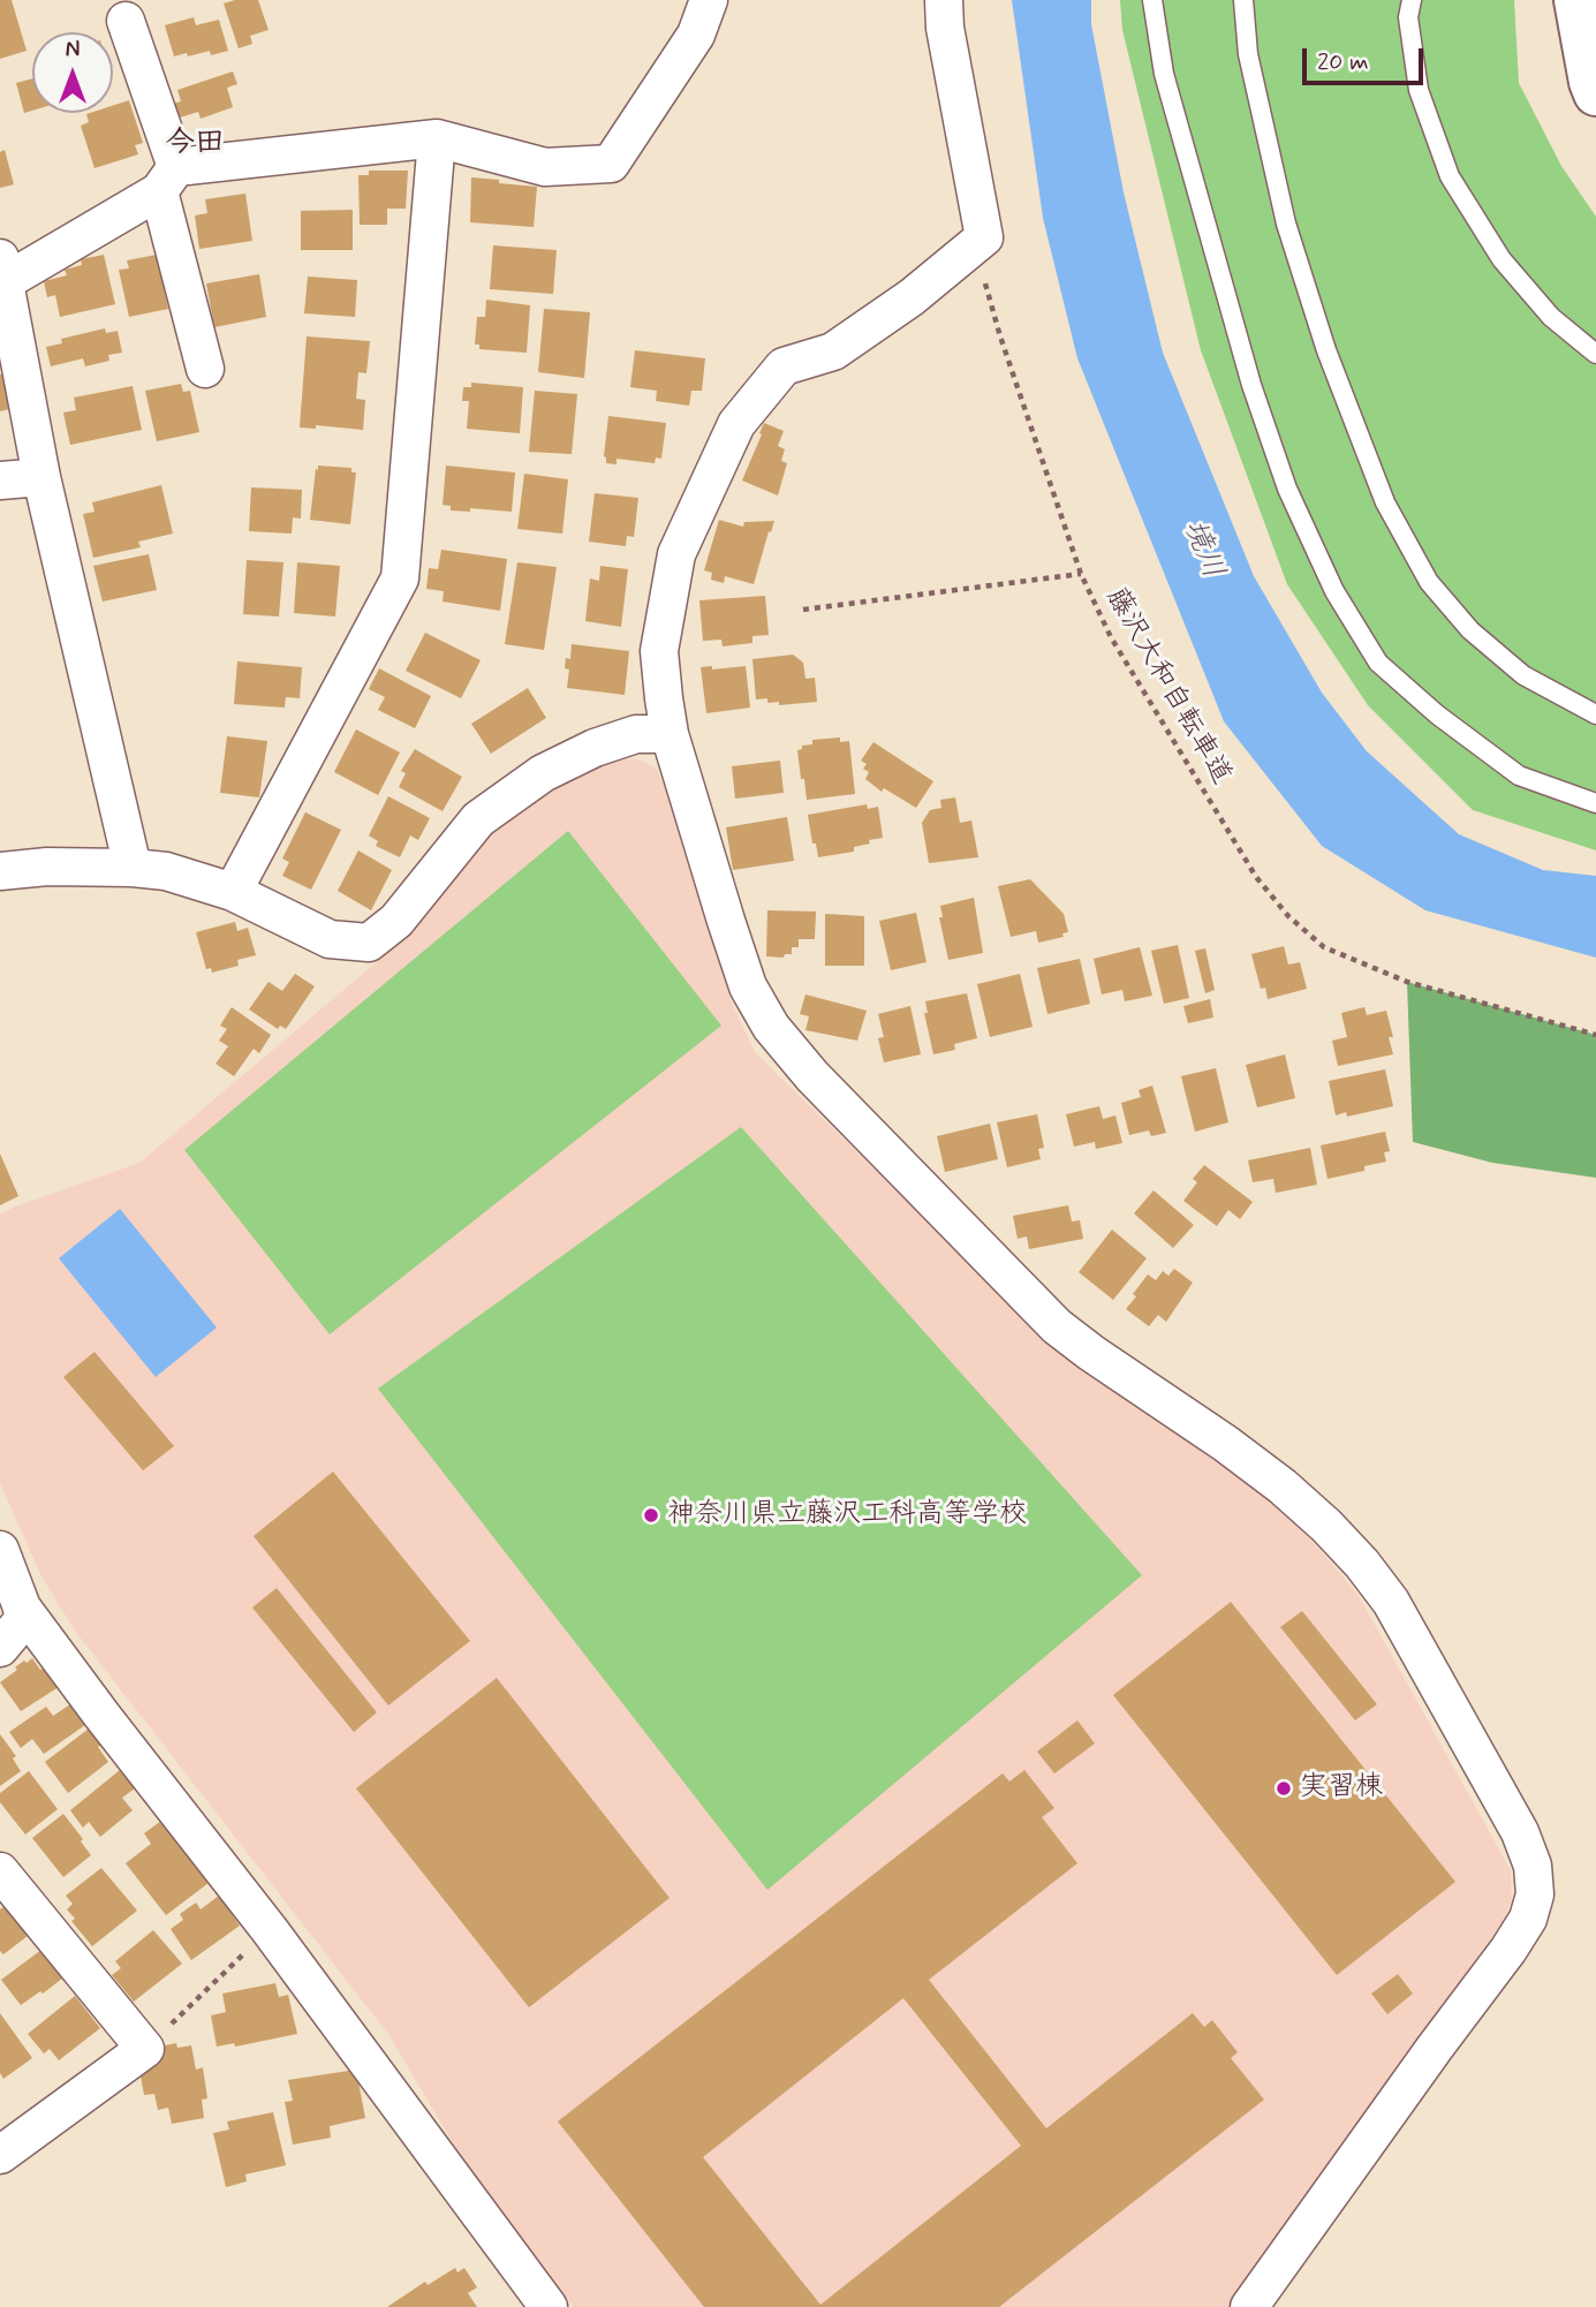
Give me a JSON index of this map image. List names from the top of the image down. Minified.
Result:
{"streets":{"path":["藤沢大和自転車道"]},"districts":["今田"],"water":["境川"],"places":["神奈川県立藤沢工科高等学校","実習棟"],"scale_bar":"20 m","north":"top"}
